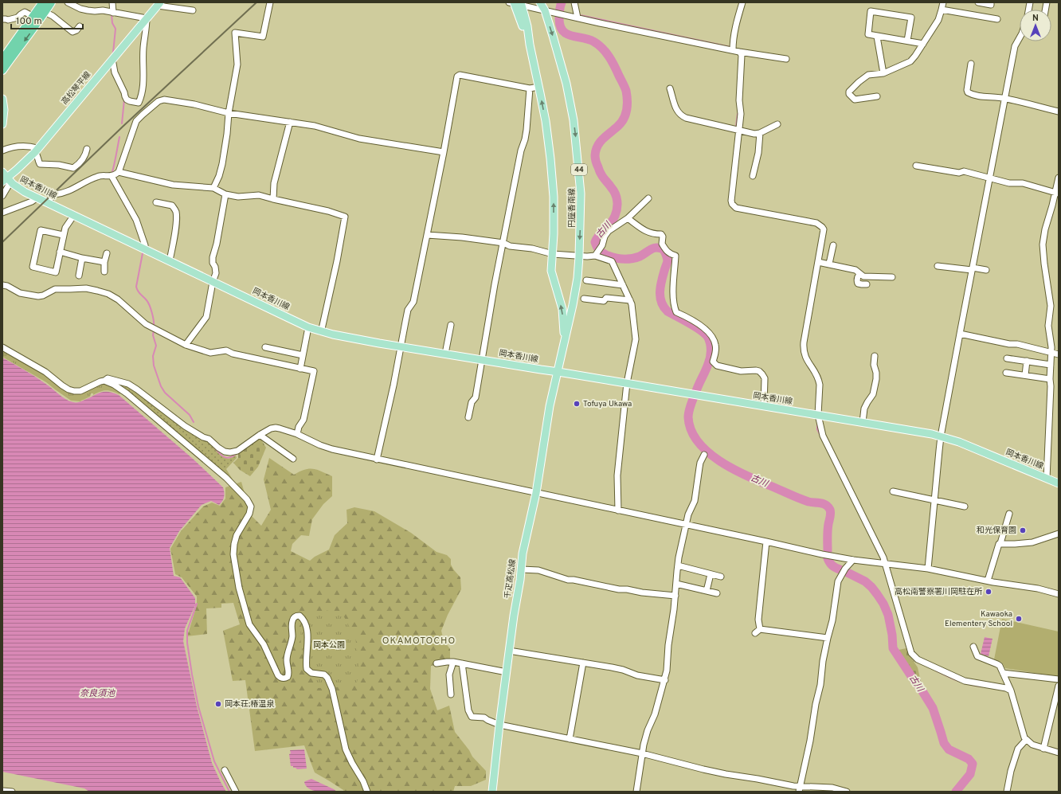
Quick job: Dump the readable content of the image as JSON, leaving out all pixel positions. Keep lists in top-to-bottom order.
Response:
{
  "streets": {
    "main road": [
      "高松琴平線",
      "44",
      "岡本香川線",
      "円座香南線",
      "千疋高松線"
    ]
  },
  "crossings": [
    ["高松琴平線", "岡本香川線"],
    ["岡本香川線", "円座香南線"],
    ["岡本香川線", "千疋高松線"],
    ["円座香南線", "千疋高松線"]
  ],
  "districts": ["OKAMOTOCHO"],
  "water": ["古川", "奈良須池"],
  "parks": ["岡本公園"],
  "places": [
    "Tofuya Ukawa",
    "和光保育園",
    "高松南警察署川岡駐在所",
    "Kawaoka Elementery School",
    "岡本荘;椿温泉"
  ],
  "scale_bar": "100 m",
  "north": "top"
}
